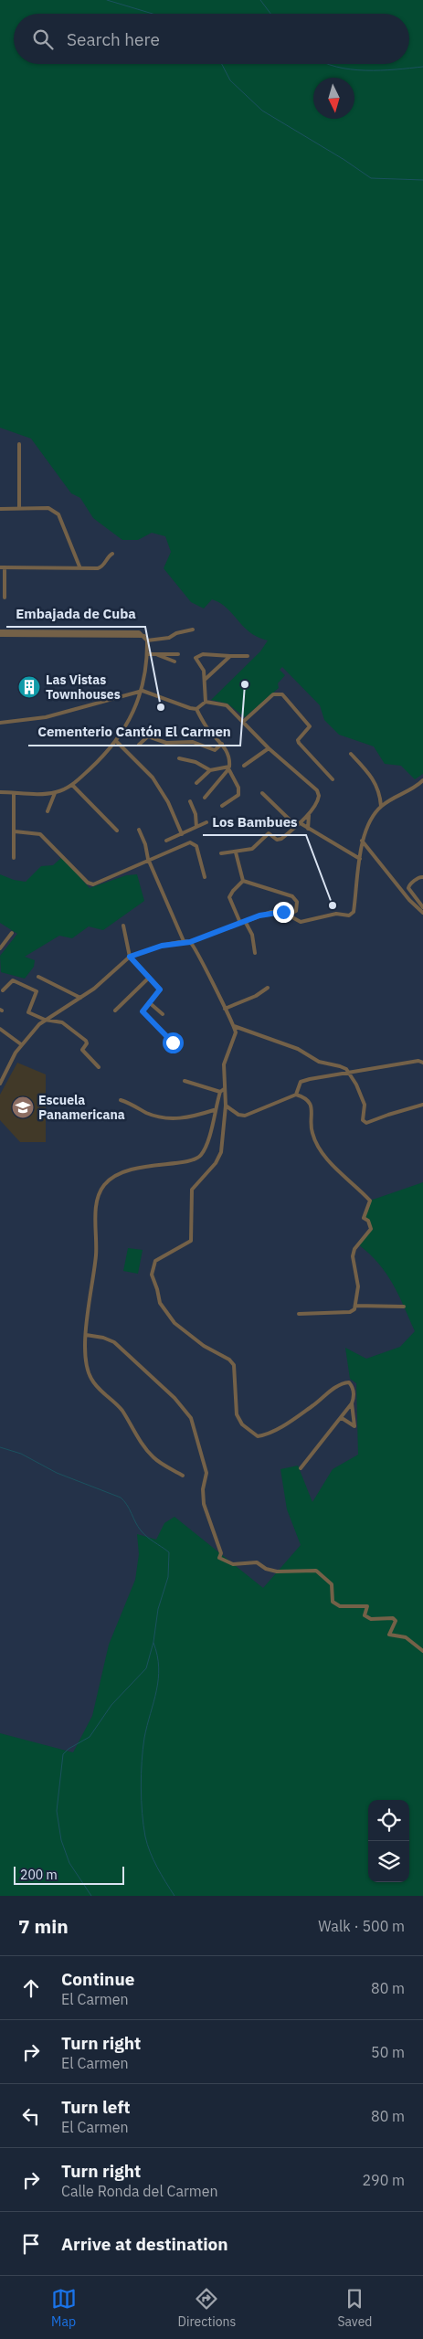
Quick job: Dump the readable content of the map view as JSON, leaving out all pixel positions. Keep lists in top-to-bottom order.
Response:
{
  "places": {
    "other": ["Cementerio Cantón El Carmen", "Embajada de Cuba", "Los Bambues"],
    "building": ["Las Vistas Townhouses"],
    "school or university": ["Escuela Panamericana"]
  },
  "scale_bar": "200 m",
  "north": "bottom",
  "page": {
    "search": "Search here",
    "scale": "200 m",
    "heading": ["7 min", "Walk · 500 m"],
    "list": [
      ["Continue", "El Carmen", "80 m"],
      ["Turn right", "El Carmen", "50 m"],
      ["Turn left", "El Carmen", "80 m"],
      ["Turn right", "Calle Ronda del Carmen", "290 m"],
      "Arrive at destination"
    ],
    "nav": ["Map", "Directions", "Saved"]
  }
}
